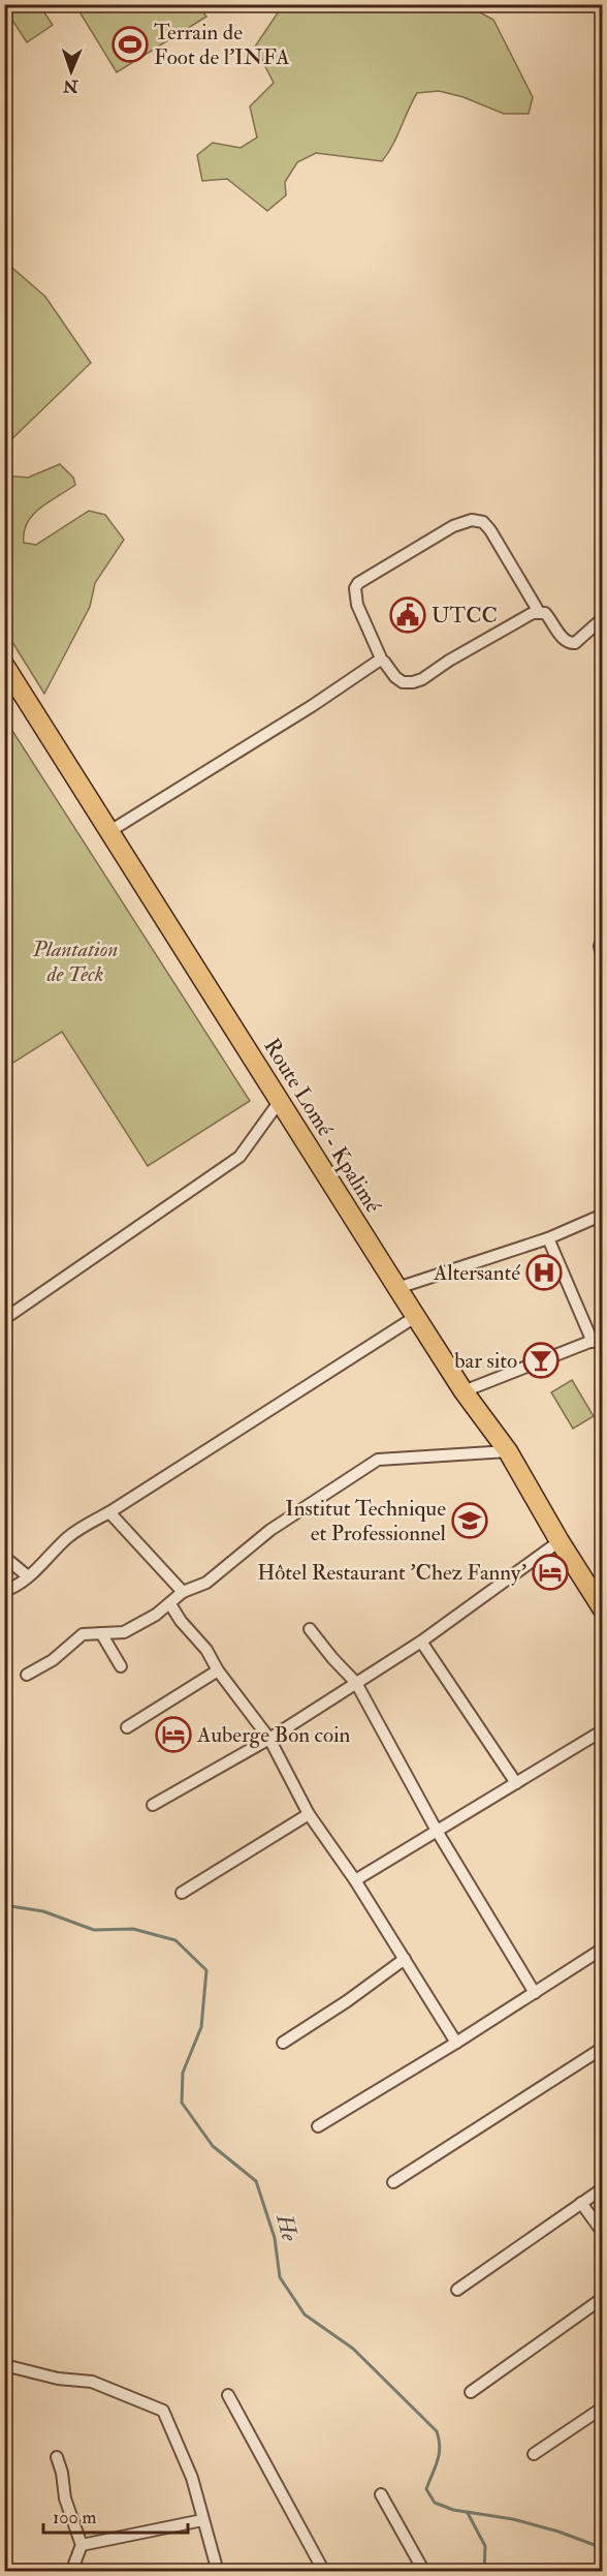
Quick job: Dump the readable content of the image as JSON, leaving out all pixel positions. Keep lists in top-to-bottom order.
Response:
{
  "streets": {
    "main road": ["Route Lomé - Kpalimé"]
  },
  "water": ["He"],
  "parks": ["Plantation de Teck"],
  "places": {
    "sports": ["Terrain de Foot de l'INFA"],
    "public building": ["UTCC"],
    "hospital": ["Altersanté"],
    "bar": ["bar sito"],
    "school or university": ["Institut Technique et Professionnel"],
    "hotel": ["Hôtel Restaurant 'Chez Fanny'", "Auberge Bon coin"]
  },
  "scale_bar": "100 m",
  "north": "bottom"
}
